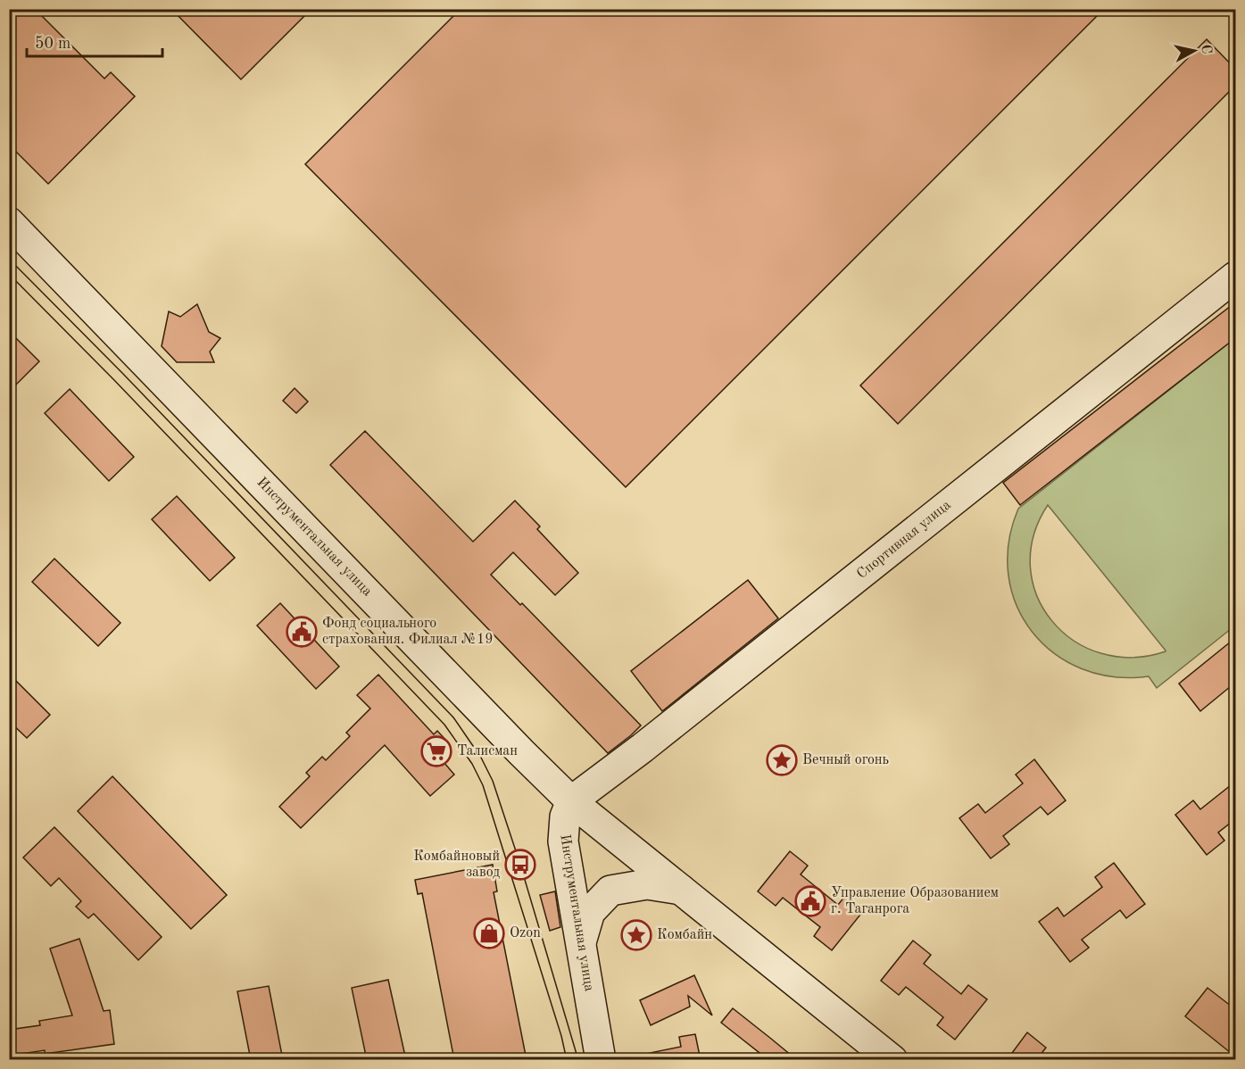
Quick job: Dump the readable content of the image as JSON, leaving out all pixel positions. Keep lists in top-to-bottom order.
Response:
{
  "streets": {
    "street": ["Инструментальная улица", "Спортивная улица"]
  },
  "crossings": [
    ["Инструментальная улица", "Спортивная улица"]
  ],
  "places": {
    "public building": ["Фонд социального страхования. Филиал №19", "Управление Образованием г. Таганрога"],
    "supermarket": ["Талисман"],
    "place": ["Вечный огонь", "Комбайн"],
    "bus stop": ["Комбайновый завод"],
    "shop": ["Ozon"]
  },
  "scale_bar": "50 m",
  "north": "right"
}
